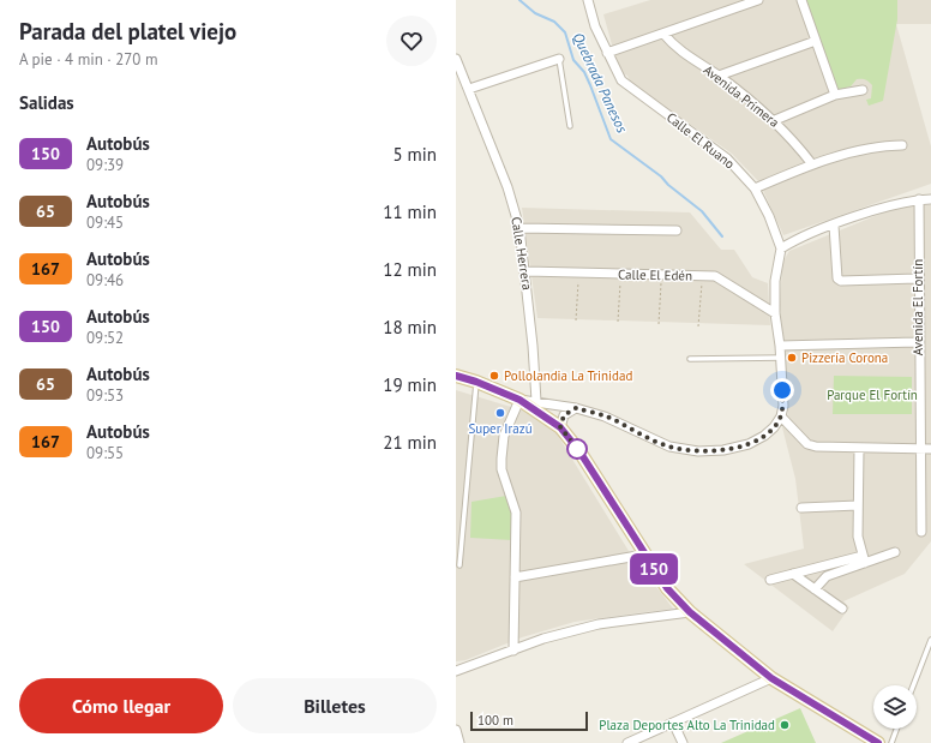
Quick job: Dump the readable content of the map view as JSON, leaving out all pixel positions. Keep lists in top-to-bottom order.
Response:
{
  "streets": {
    "street": [
      "Avenida Primera",
      "Calle El Ruano",
      "Calle Herrera",
      "Calle El Edén",
      "Avenida El Fortín"
    ]
  },
  "crossings": [
    ["Calle Herrera", "Calle El Edén"]
  ],
  "water": ["Quebrada Panesos"],
  "parks": ["Parque El Fortín"],
  "places": [
    "Pizzería Corona",
    "Pollolandia La Trinidad",
    "Super Irazú",
    "Plaza Deportes Alto La Trinidad"
  ],
  "lines": ["bus line 150"],
  "scale_bar": "100 m",
  "page": {
    "heading": [
      ["Parada del platel viejo", "A pie · 4 min · 270 m"],
      "Salidas"
    ],
    "on_map": "150",
    "list": [
      {
        "mark": "150",
        "name": "Autobús",
        "note": "09:39",
        "value": "5 min"
      },
      {
        "mark": "65",
        "name": "Autobús",
        "note": "09:45",
        "value": "11 min"
      },
      {
        "mark": "167",
        "name": "Autobús",
        "note": "09:46",
        "value": "12 min"
      },
      {
        "mark": "150",
        "name": "Autobús",
        "note": "09:52",
        "value": "18 min"
      },
      {
        "mark": "65",
        "name": "Autobús",
        "note": "09:53",
        "value": "19 min"
      },
      {
        "mark": "167",
        "name": "Autobús",
        "note": "09:55",
        "value": "21 min"
      }
    ],
    "buttons": ["Cómo llegar", "Billetes"],
    "scale": "100 m"
  }
}
